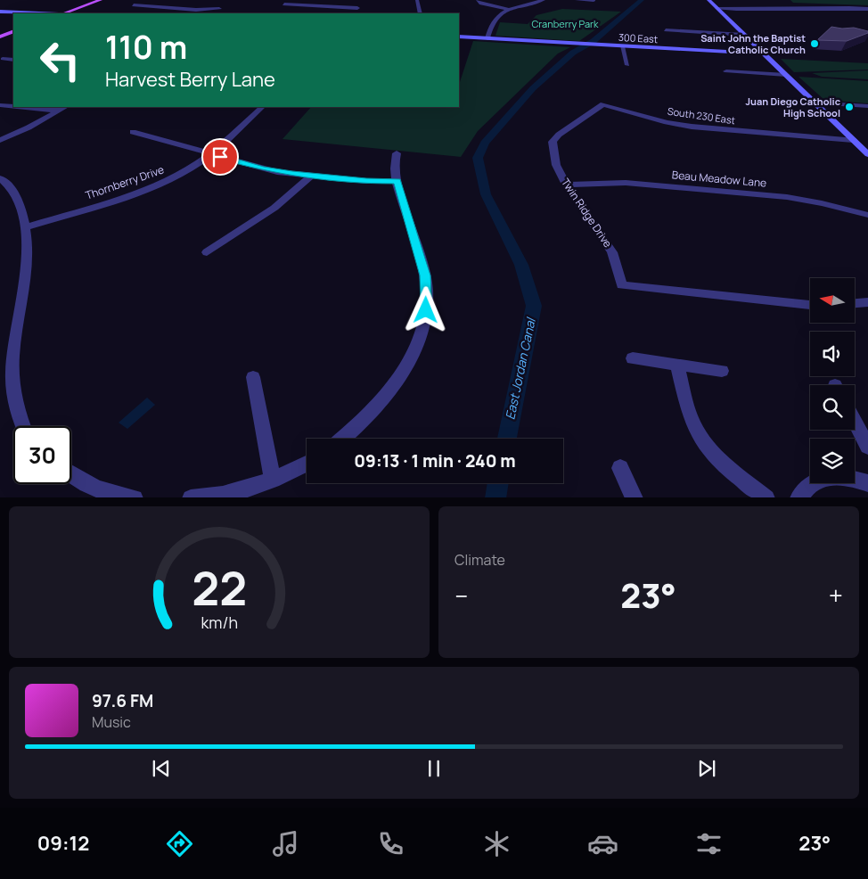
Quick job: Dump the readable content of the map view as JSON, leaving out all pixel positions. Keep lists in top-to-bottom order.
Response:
{
  "streets": {
    "street": [
      "300 East",
      "South 230 East",
      "Beau Meadow Lane",
      "Thornberry Drive",
      "Twin Ridge Drive"
    ]
  },
  "crossings": [
    ["South 230 East", "Twin Ridge Drive"],
    ["Beau Meadow Lane", "Twin Ridge Drive"]
  ],
  "water": ["East Jordan Canal"],
  "parks": ["Cranberry Park"],
  "places": ["Saint John the Baptist Catholic Church", "Juan Diego Catholic High School"],
  "north": "left",
  "page": {
    "turn": ["110 m", "Harvest Berry Lane"],
    "limit": "30",
    "trip": "09:13 · 1 min · 240 m",
    "tile": "Climate",
    "heat": ["−", "23°", "+"],
    "song": ["97.6 FM", "Music"],
    "tabs": ["09:12", "23°"],
    "gauge": ["22", "km/h"]
  }
}
